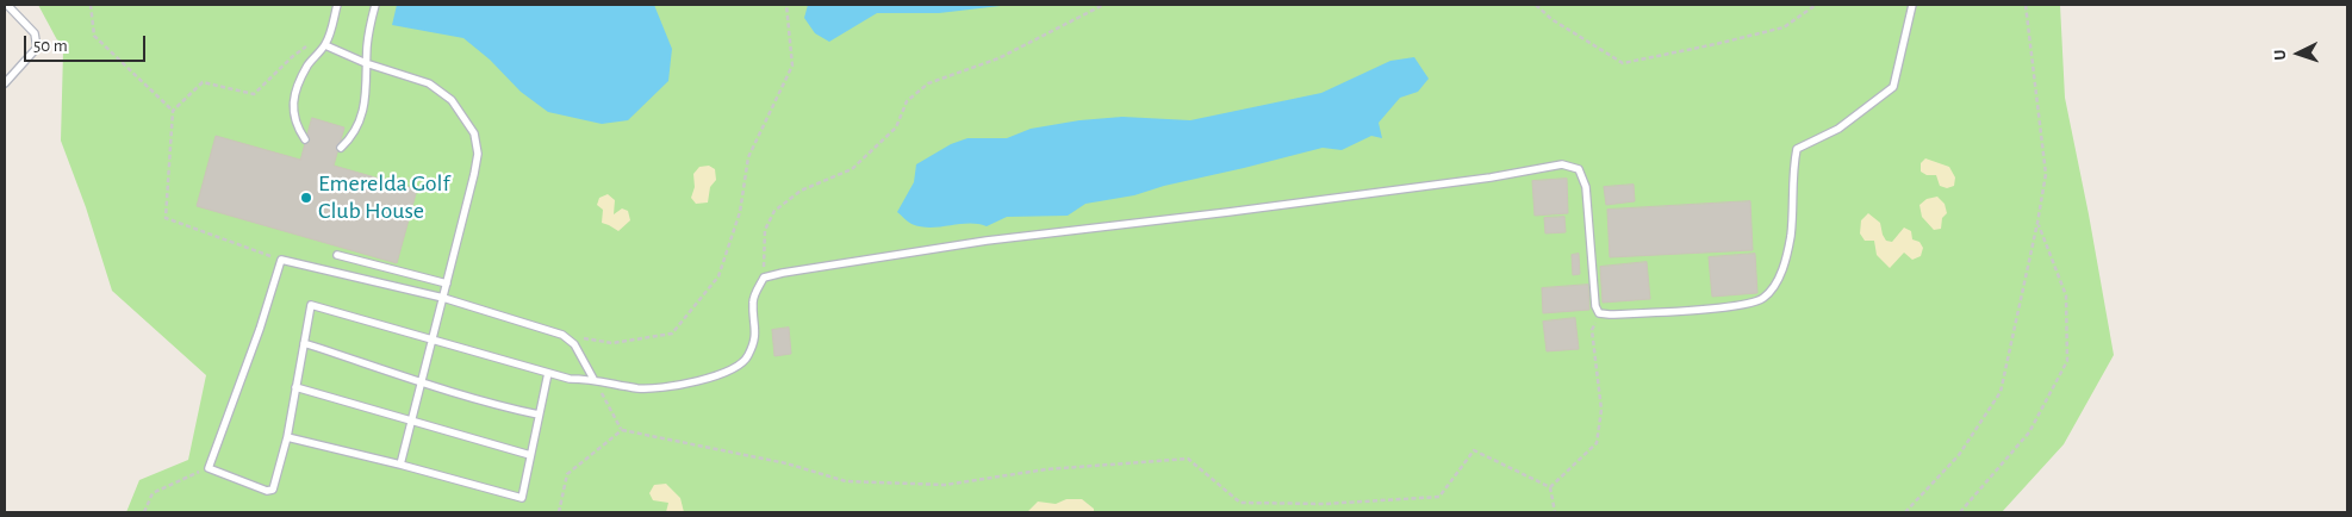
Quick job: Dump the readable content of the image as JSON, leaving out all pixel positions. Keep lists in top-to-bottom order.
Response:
{
  "places": ["Emerelda Golf Club House"],
  "scale_bar": "50 m",
  "north": "left"
}
